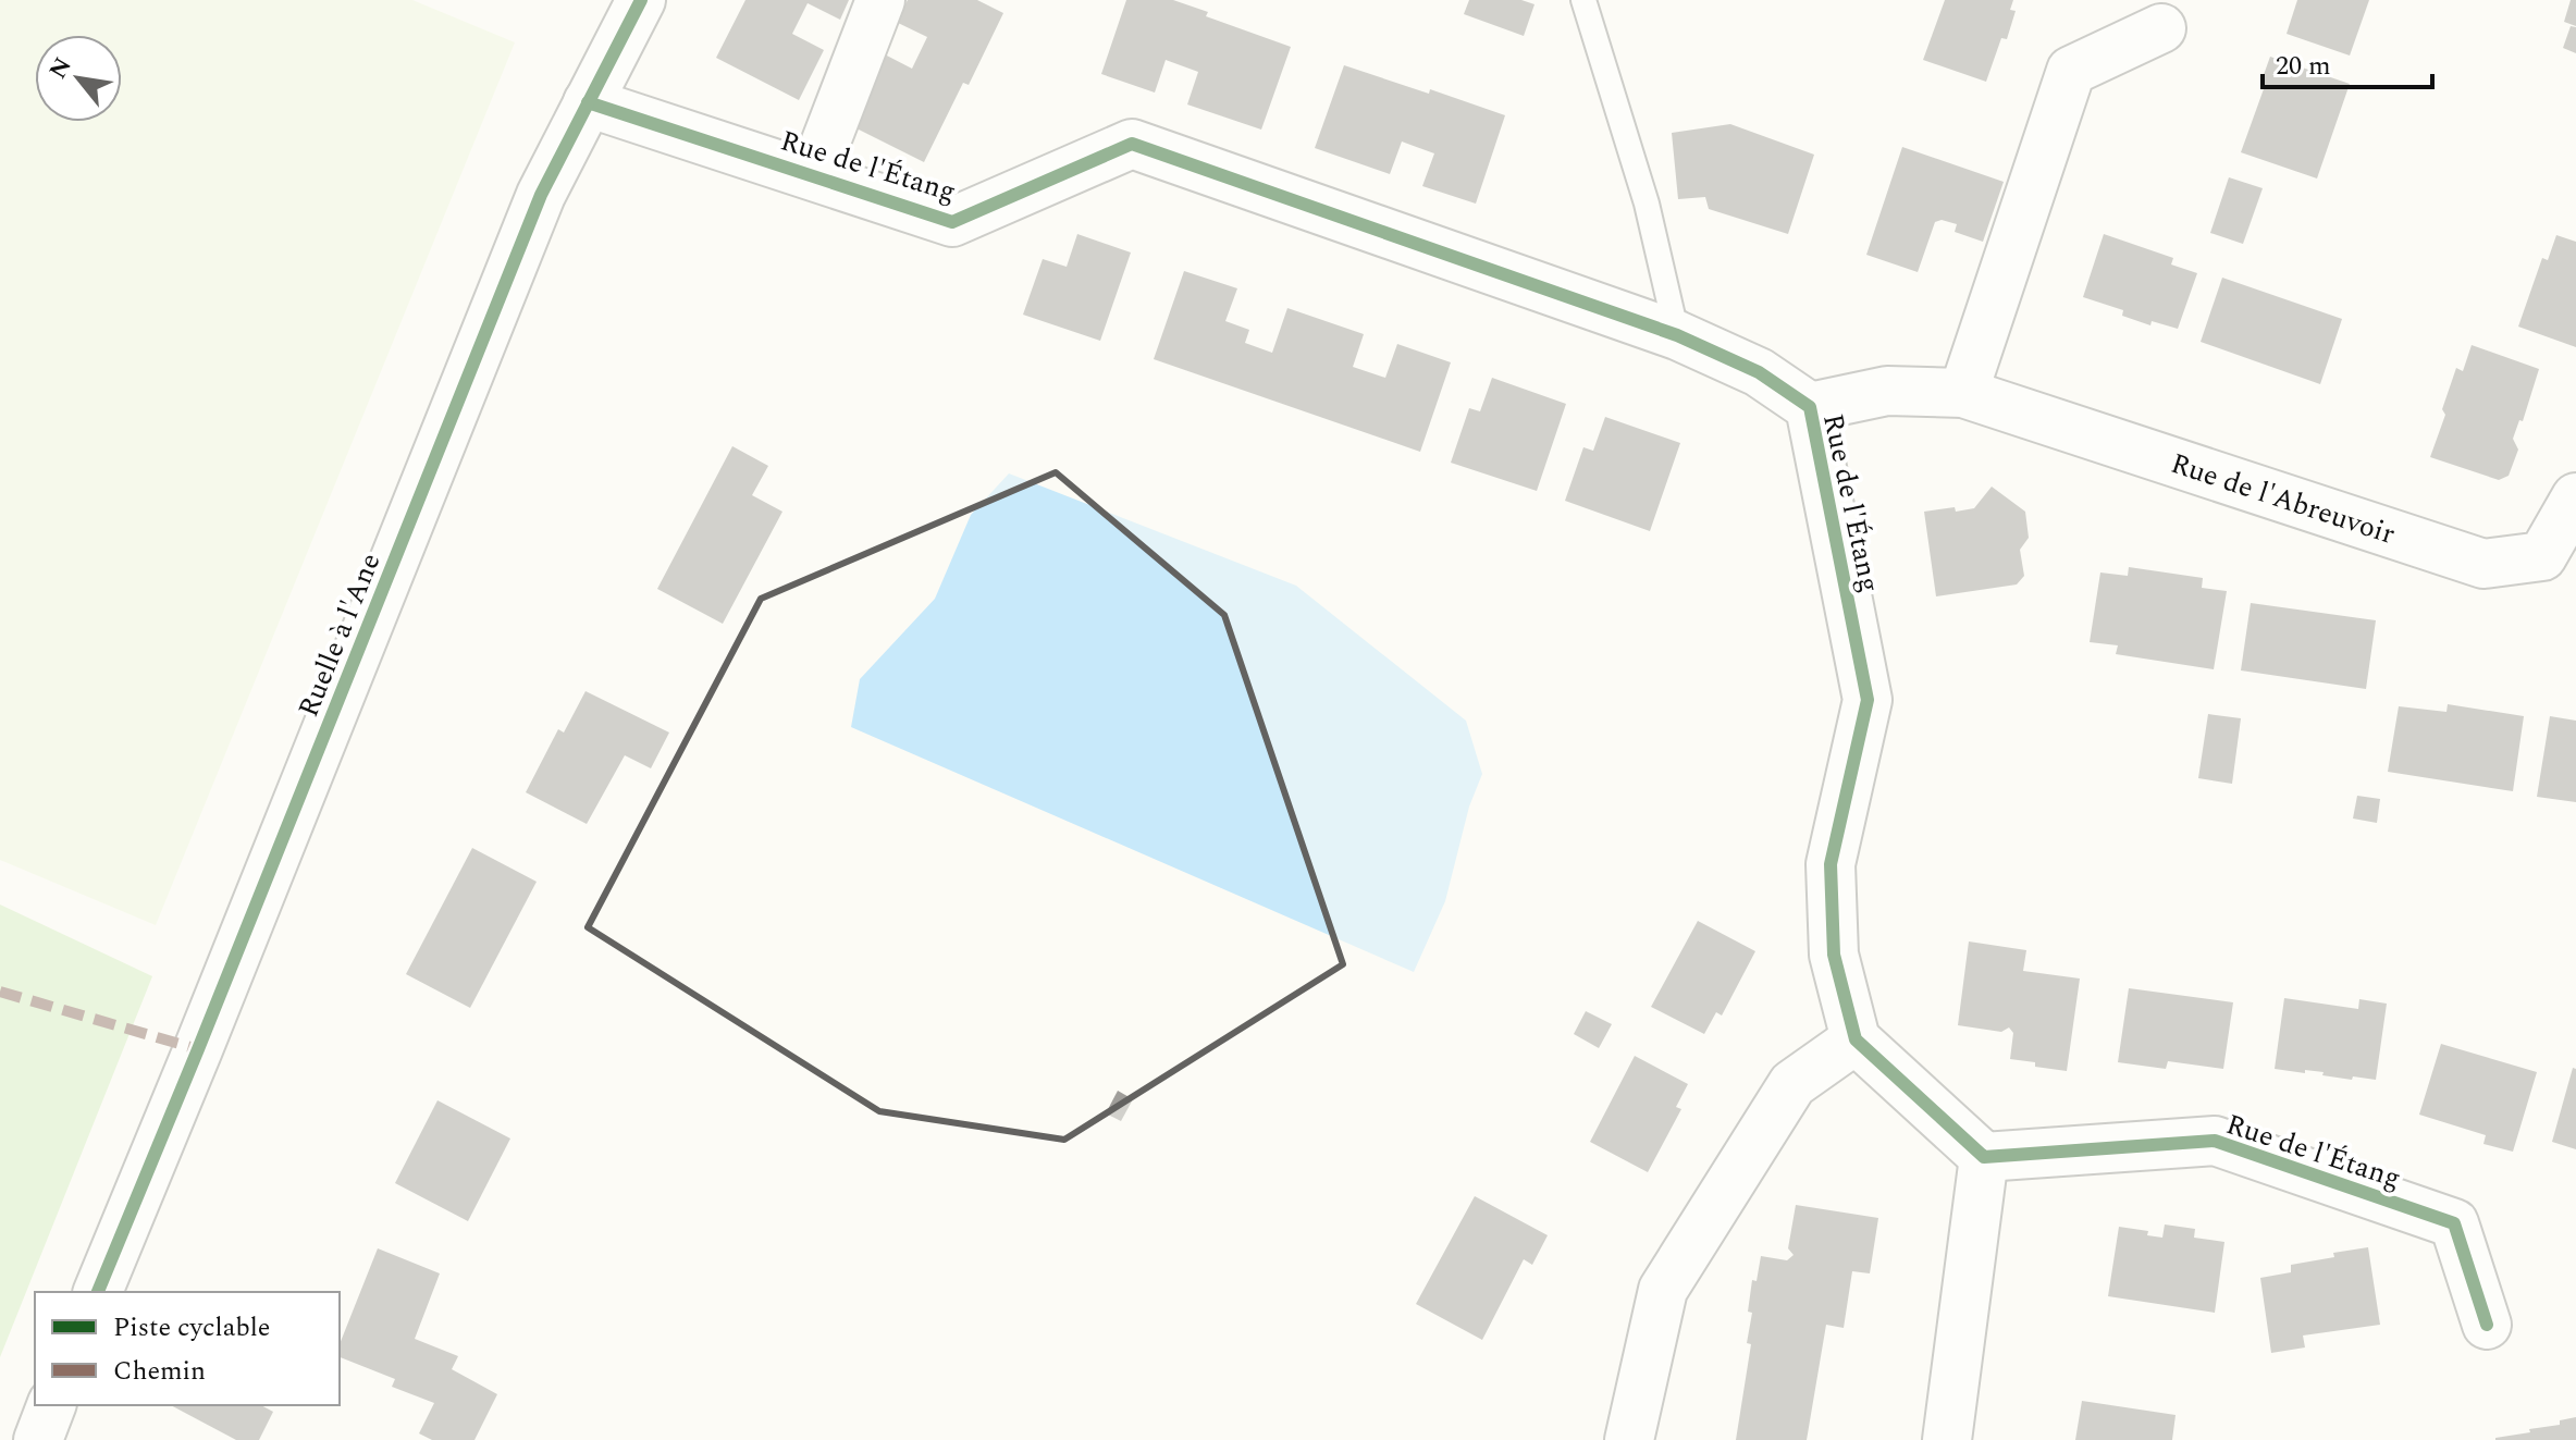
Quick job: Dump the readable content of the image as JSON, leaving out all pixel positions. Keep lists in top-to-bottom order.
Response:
{
  "streets": {
    "street": ["Rue de l'Étang", "Rue de l'Abreuvoir", "Ruelle à l'Ane"]
  },
  "crossings": [
    ["Rue de l'Étang", "Rue de l'Abreuvoir"],
    ["Rue de l'Étang", "Ruelle à l'Ane"]
  ],
  "legend": ["Piste cyclable", "Chemin"],
  "scale_bar": "20 m",
  "north": "top left"
}
